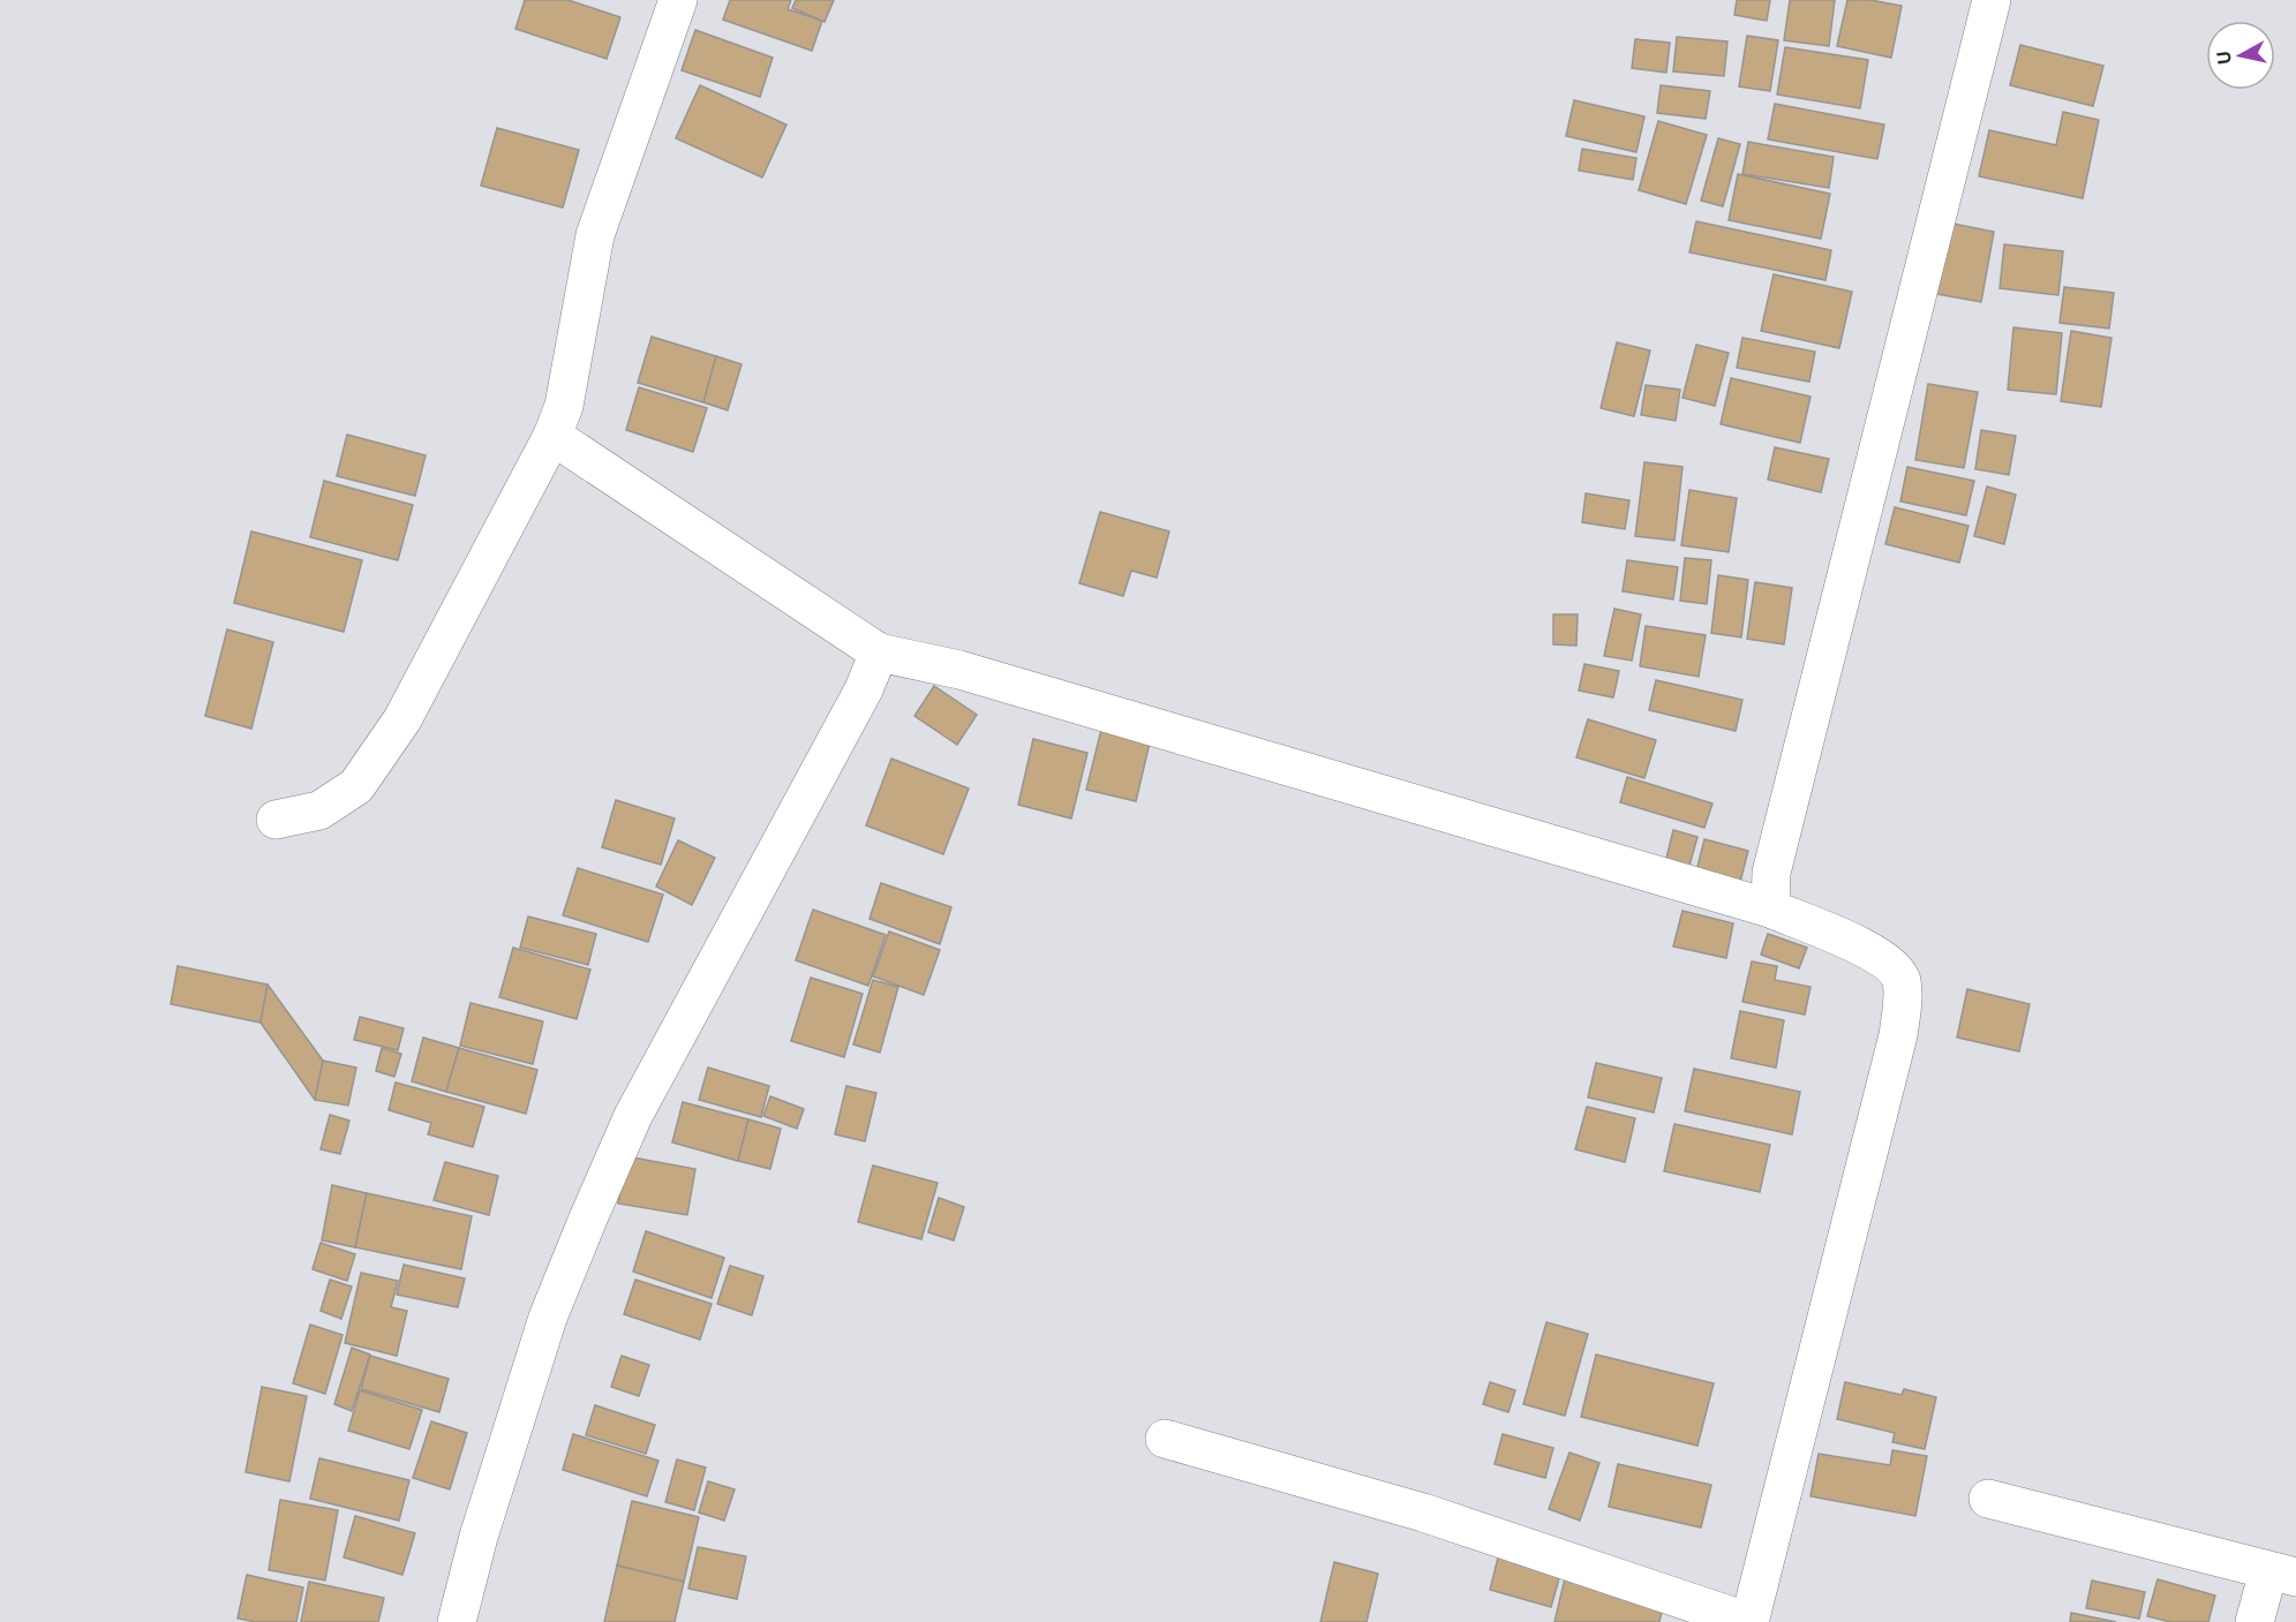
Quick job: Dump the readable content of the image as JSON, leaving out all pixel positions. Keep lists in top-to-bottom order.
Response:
{
  "north": "left"
}
